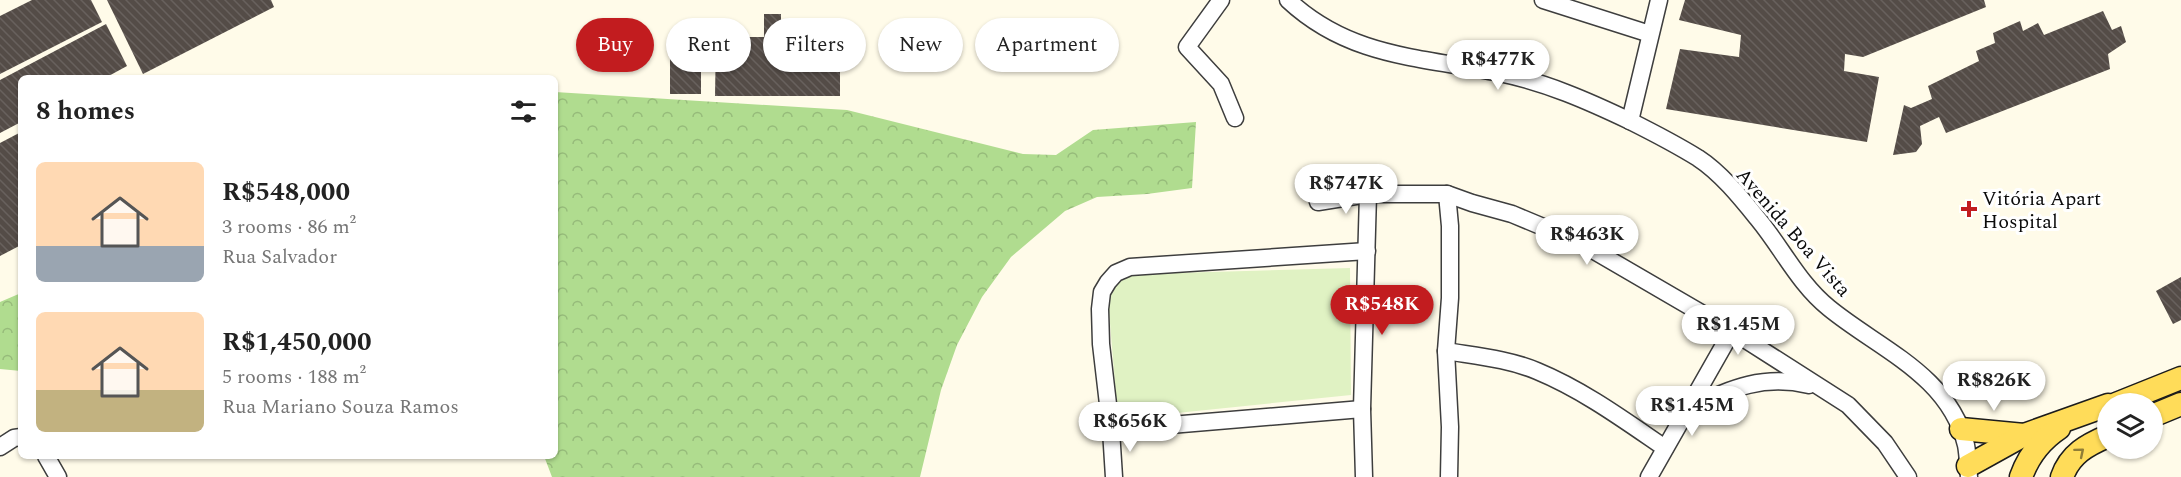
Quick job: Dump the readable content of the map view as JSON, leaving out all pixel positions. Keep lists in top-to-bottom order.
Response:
{
  "streets": {
    "street": ["Avenida Boa Vista"]
  },
  "places": {
    "health": ["Vitória Apart Hospital"]
  },
  "page": {
    "chip": [
      "Buy",
      "Rent",
      "Filters",
      "New",
      "Apartment"
    ],
    "price": [
      "R$477K",
      "R$747K",
      "R$463K",
      "R$548K",
      "R$1.45M",
      "R$826K",
      "R$1.45M",
      "R$656K"
    ],
    "heading": "8 homes",
    "list": [
      {
        "name": "R$548,000",
        "note": "3 rooms · 86 m² · Rua Salvador"
      },
      {
        "name": "R$1,450,000",
        "note": "5 rooms · 188 m² · Rua Mariano Souza Ramos"
      }
    ]
  }
}
